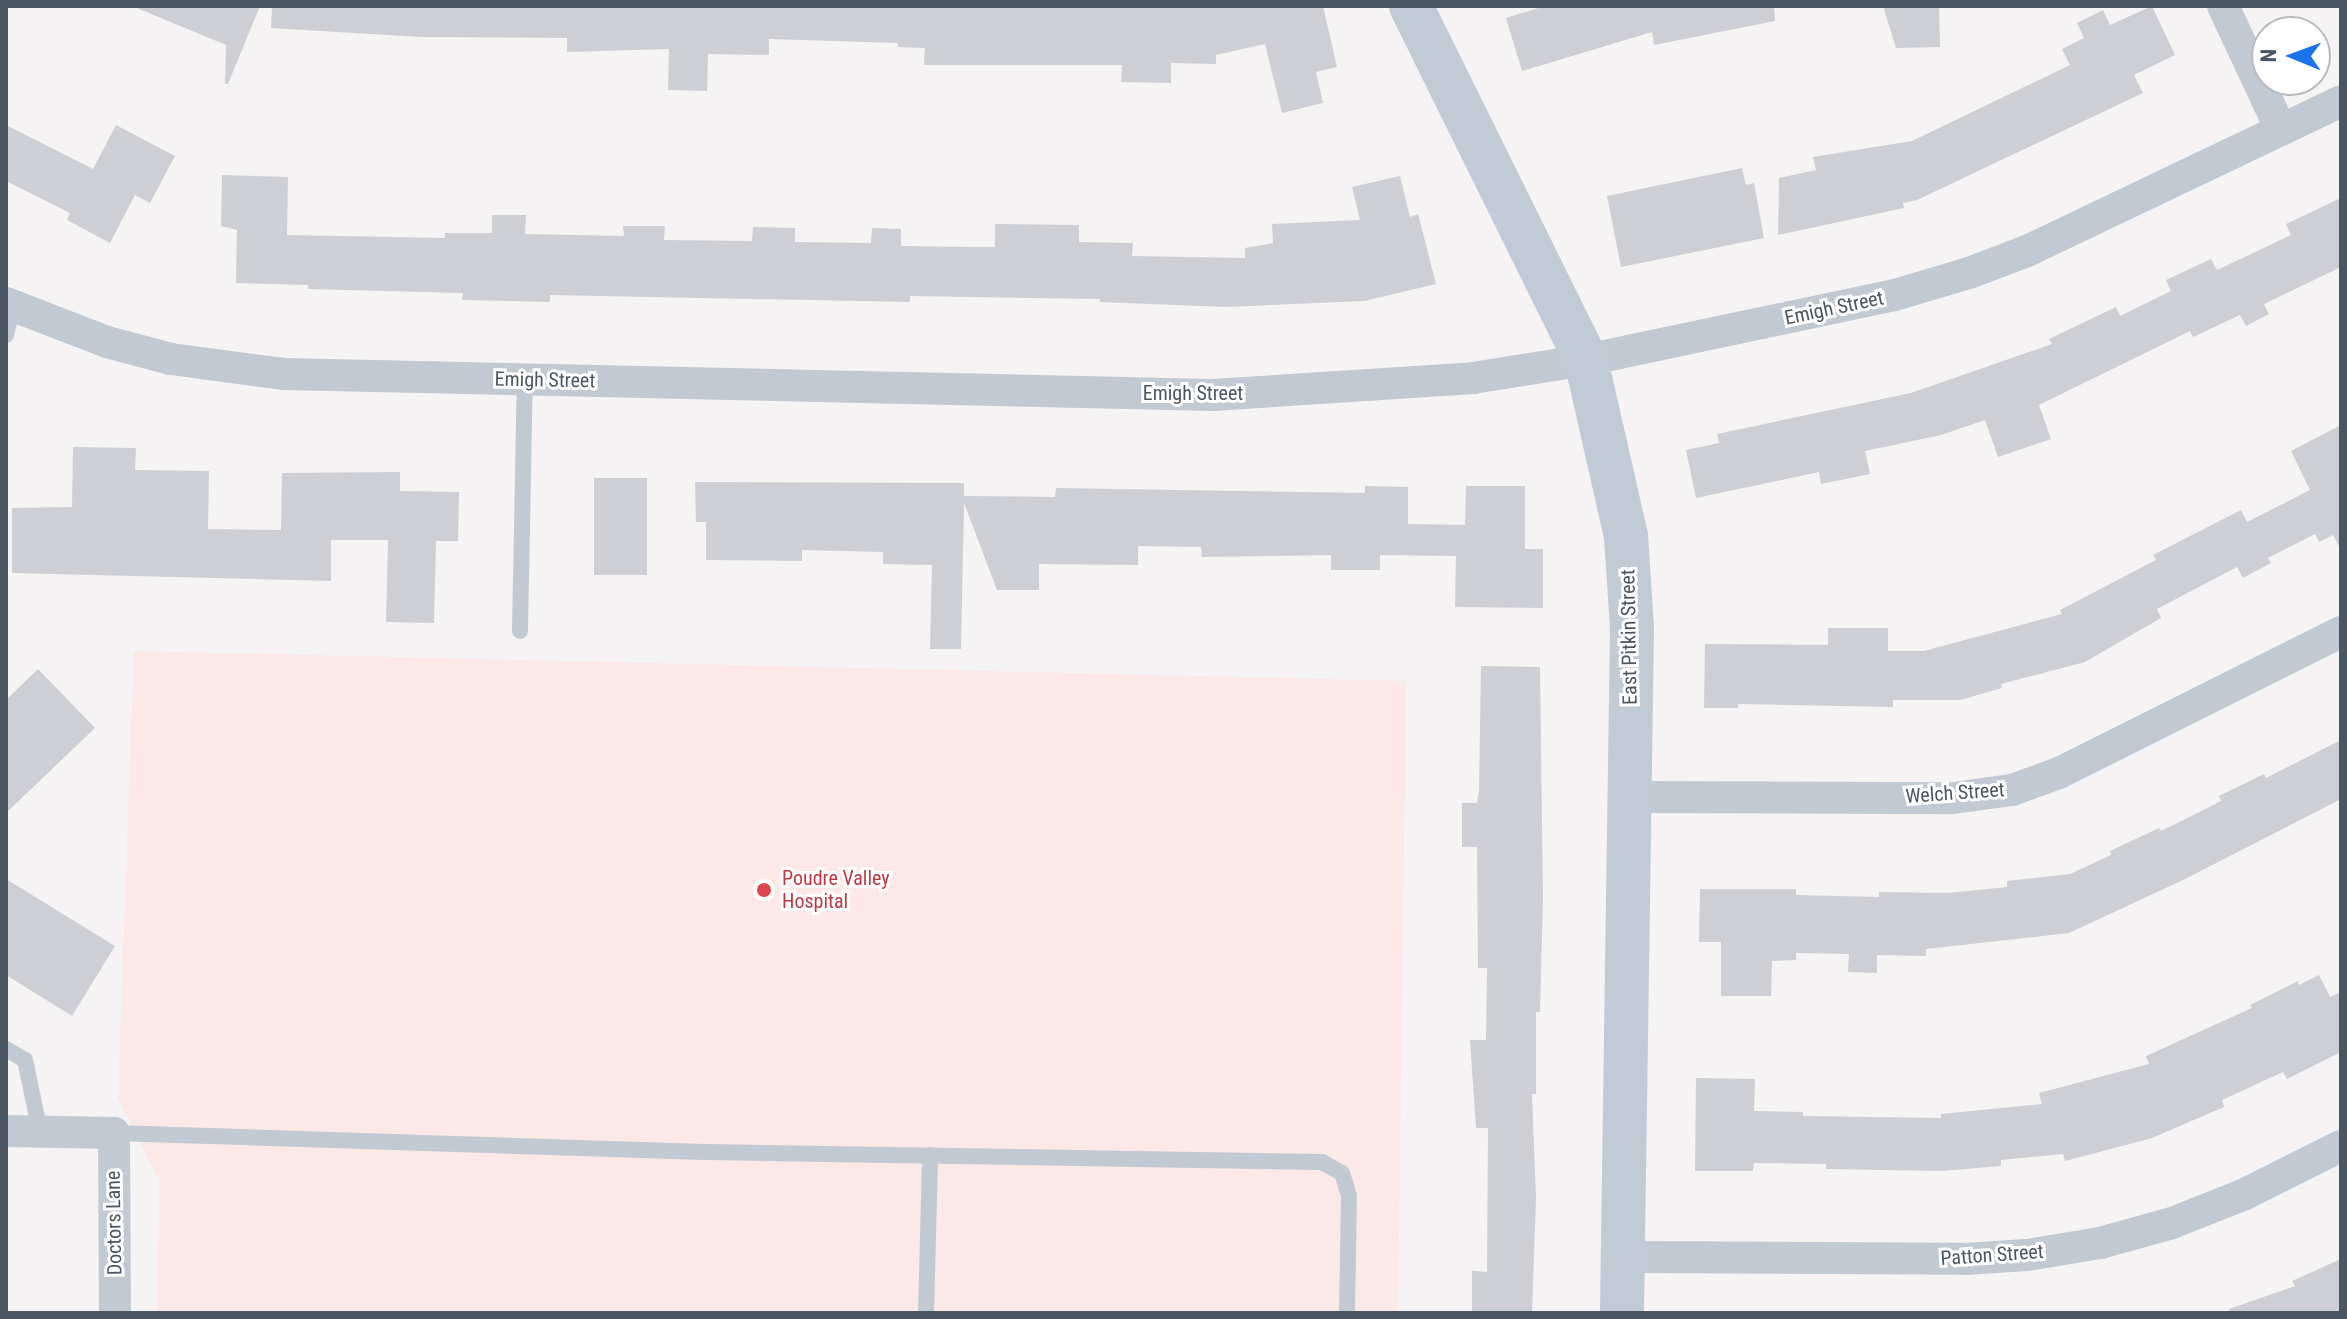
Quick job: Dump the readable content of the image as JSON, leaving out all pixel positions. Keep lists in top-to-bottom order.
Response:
{
  "streets": {
    "street": [
      "Emigh Street",
      "East Pitkin Street",
      "Welch Street",
      "Doctors Lane",
      "Patton Street"
    ]
  },
  "crossings": [
    ["Emigh Street", "East Pitkin Street"],
    ["East Pitkin Street", "Welch Street"],
    ["East Pitkin Street", "Patton Street"]
  ],
  "places": ["Poudre Valley Hospital"],
  "north": "left"
}
